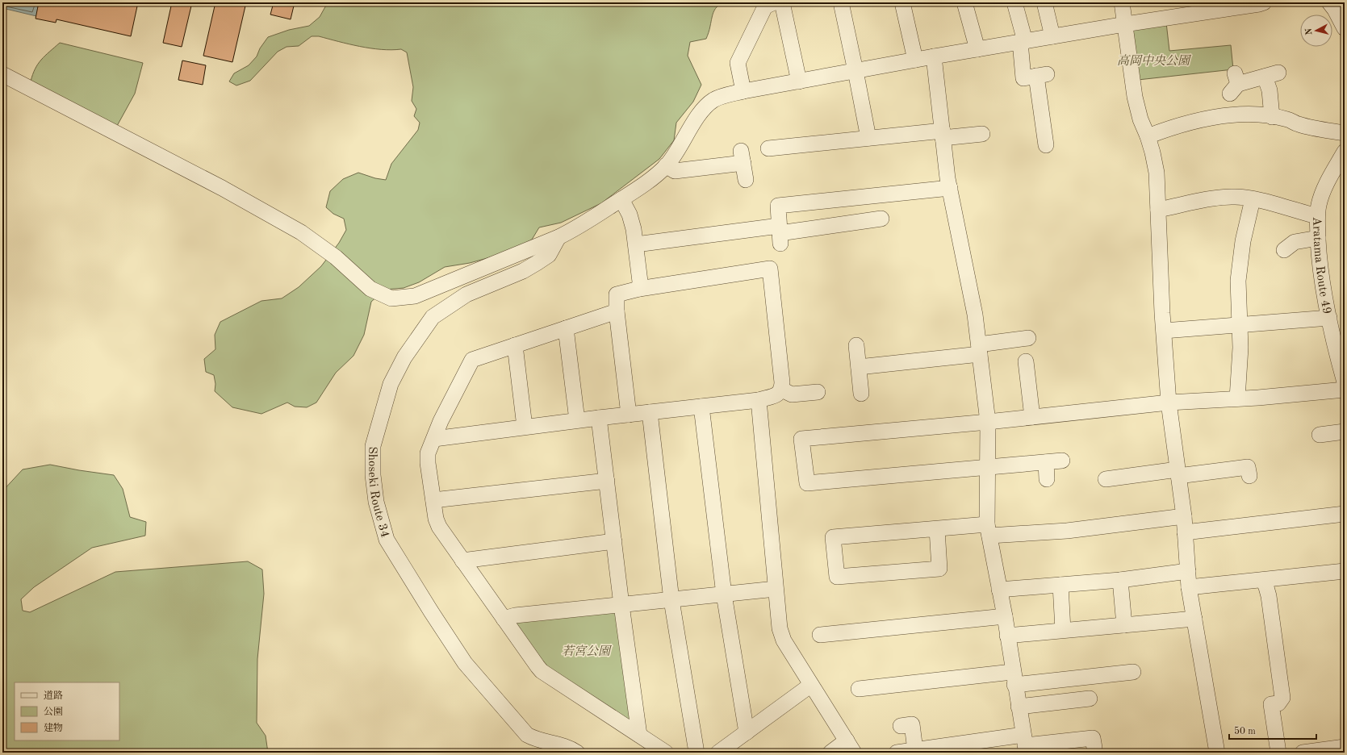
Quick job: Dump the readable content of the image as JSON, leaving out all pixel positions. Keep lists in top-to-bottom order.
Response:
{
  "streets": {
    "street": ["Aratama Route 49", "Shoseki Route 34"]
  },
  "parks": ["高岡中央公園", "若宮公園"],
  "legend": ["道路", "公園", "建物"],
  "scale_bar": "50 m",
  "north": "left"
}
